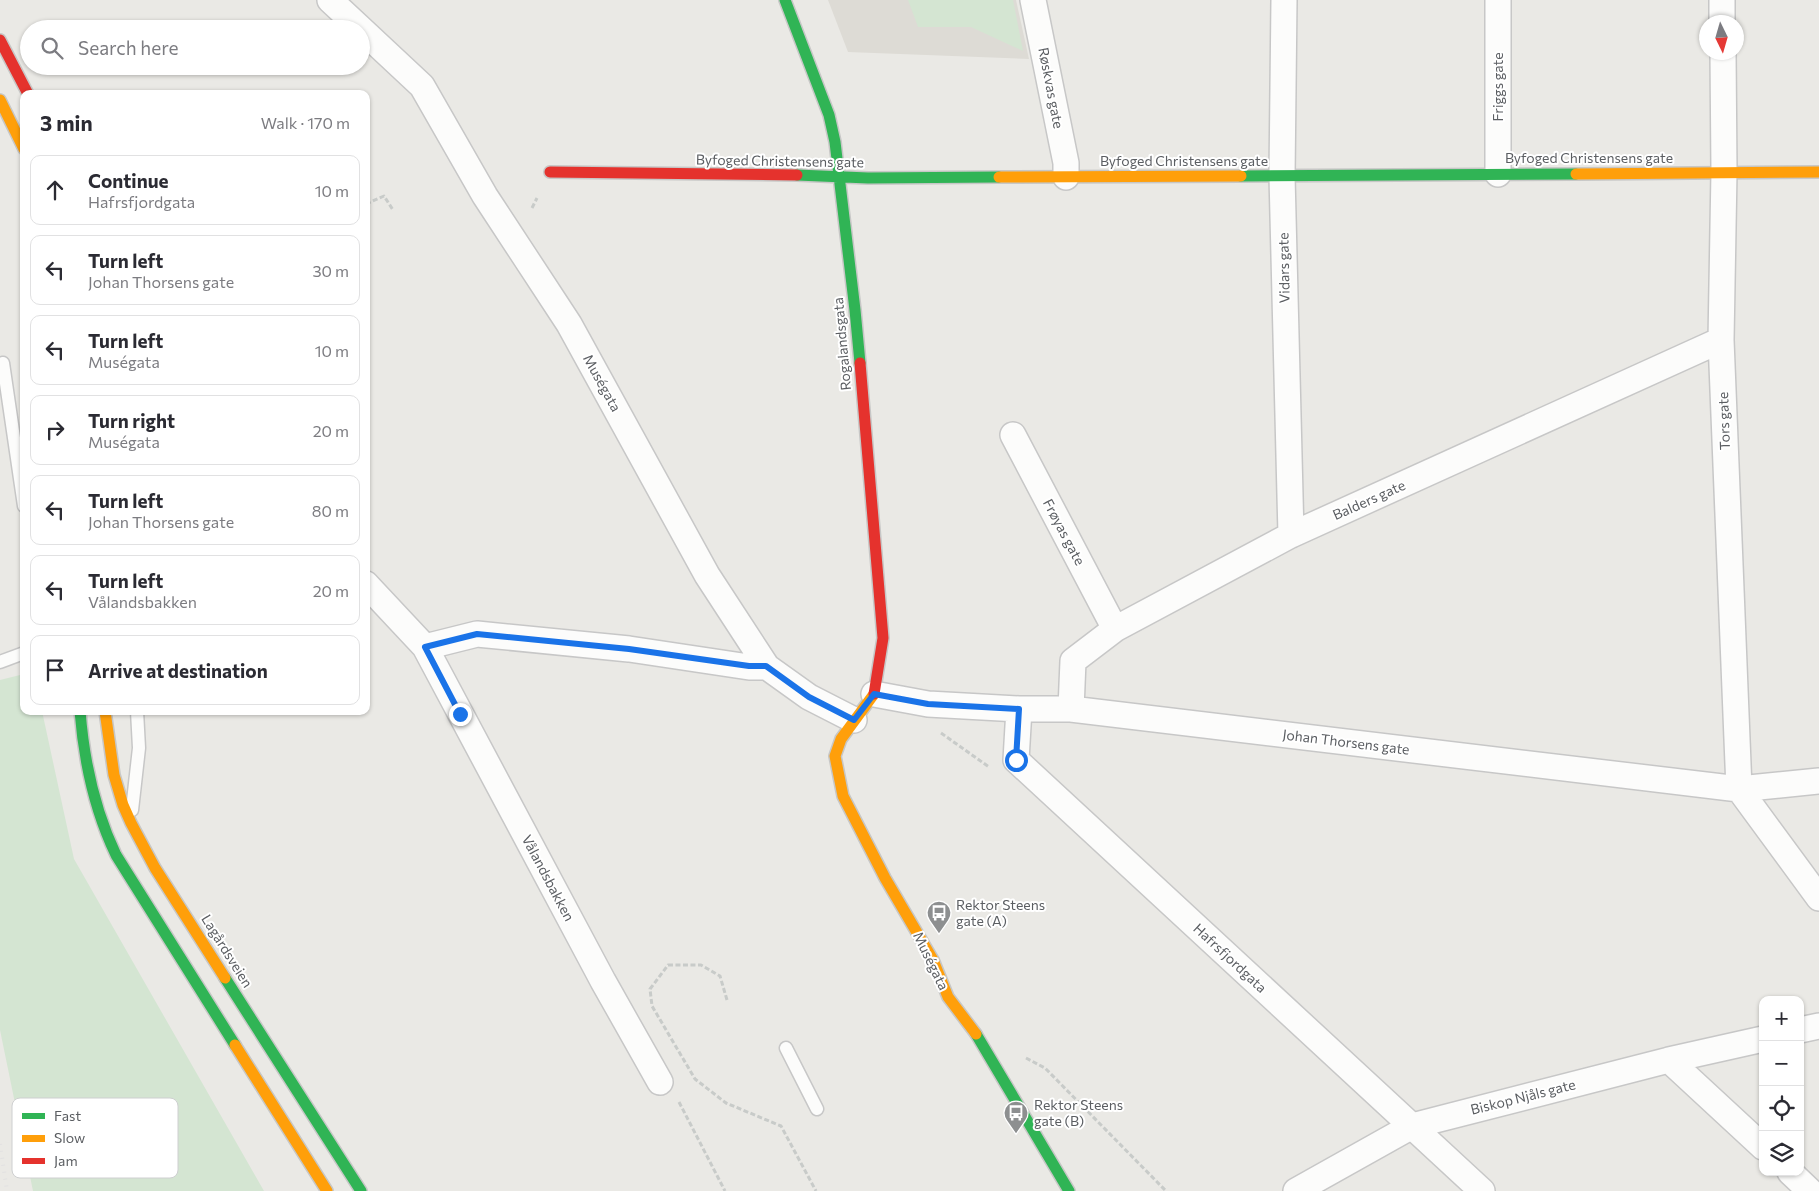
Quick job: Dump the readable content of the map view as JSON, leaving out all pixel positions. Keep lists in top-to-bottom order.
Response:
{
  "streets": {
    "street": [
      "Friggs gate",
      "Røskvas gate",
      "Byfoged Christensens gate",
      "Vidars gate",
      "Rogalandsgata",
      "Muségata",
      "Tors gate",
      "Balders gate",
      "Frøyas gate",
      "Johan Thorsens gate",
      "Vålandsbakken",
      "Lagårdsveien",
      "Hafrsfjordgata",
      "Biskop Njåls gate"
    ]
  },
  "crossings": [
    ["Friggs gate", "Byfoged Christensens gate"],
    ["Røskvas gate", "Byfoged Christensens gate"],
    ["Byfoged Christensens gate", "Vidars gate"],
    ["Byfoged Christensens gate", "Rogalandsgata"],
    ["Byfoged Christensens gate", "Tors gate"],
    ["Vidars gate", "Balders gate"],
    ["Rogalandsgata", "Muségata"],
    ["Rogalandsgata", "Johan Thorsens gate"],
    ["Muségata", "Johan Thorsens gate"],
    ["Tors gate", "Balders gate"],
    ["Tors gate", "Johan Thorsens gate"],
    ["Balders gate", "Frøyas gate"],
    ["Balders gate", "Johan Thorsens gate"],
    ["Hafrsfjordgata", "Biskop Njåls gate"]
  ],
  "places": {
    "bus stop": ["Rektor Steens gate (A)", "Rektor Steens gate (B)"]
  },
  "legend": ["Fast", "Slow", "Jam"],
  "north": "bottom",
  "page": {
    "search": "Search here",
    "heading": ["3 min", "Walk · 170 m"],
    "list": [
      ["Continue", "Hafrsfjordgata", "10 m"],
      ["Turn left", "Johan Thorsens gate", "30 m"],
      ["Turn left", "Muségata", "10 m"],
      ["Turn right", "Muségata", "20 m"],
      ["Turn left", "Johan Thorsens gate", "80 m"],
      ["Turn left", "Vålandsbakken", "20 m"],
      "Arrive at destination"
    ],
    "map_buttons": ["+", "−"]
  }
}
